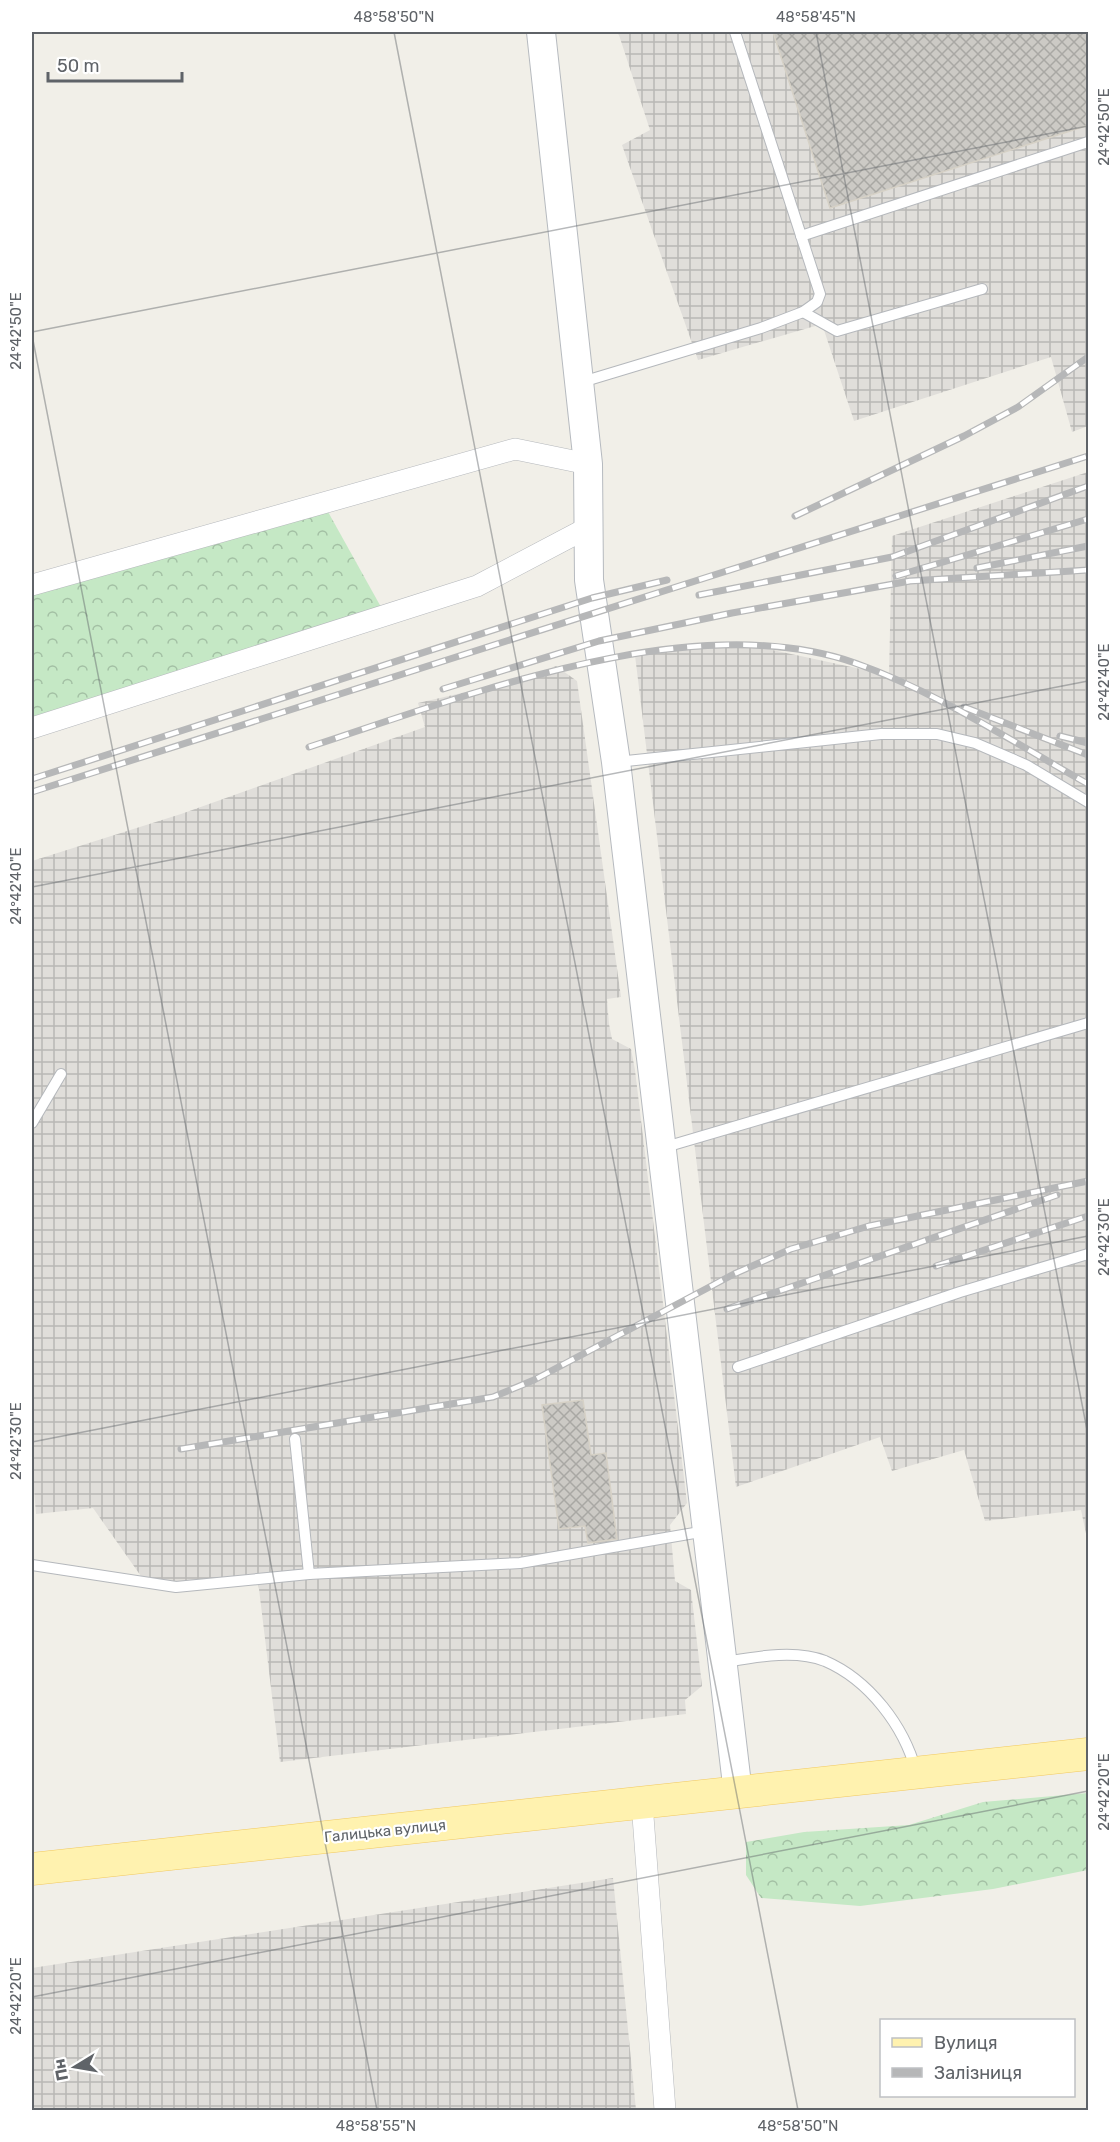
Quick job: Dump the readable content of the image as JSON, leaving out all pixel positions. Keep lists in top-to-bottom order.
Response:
{
  "streets": {
    "main road": ["Галицька вулиця"]
  },
  "legend": ["Вулиця", "Залізниця"],
  "scale_bar": "50 m",
  "north": "left",
  "coordinates": [
    "48°58'50\"N",
    "48°58'45\"N",
    "24°42'50\"E",
    "24°42'40\"E",
    "24°42'30\"E",
    "24°42'20\"E",
    "48°58'55\"N"
  ]
}
